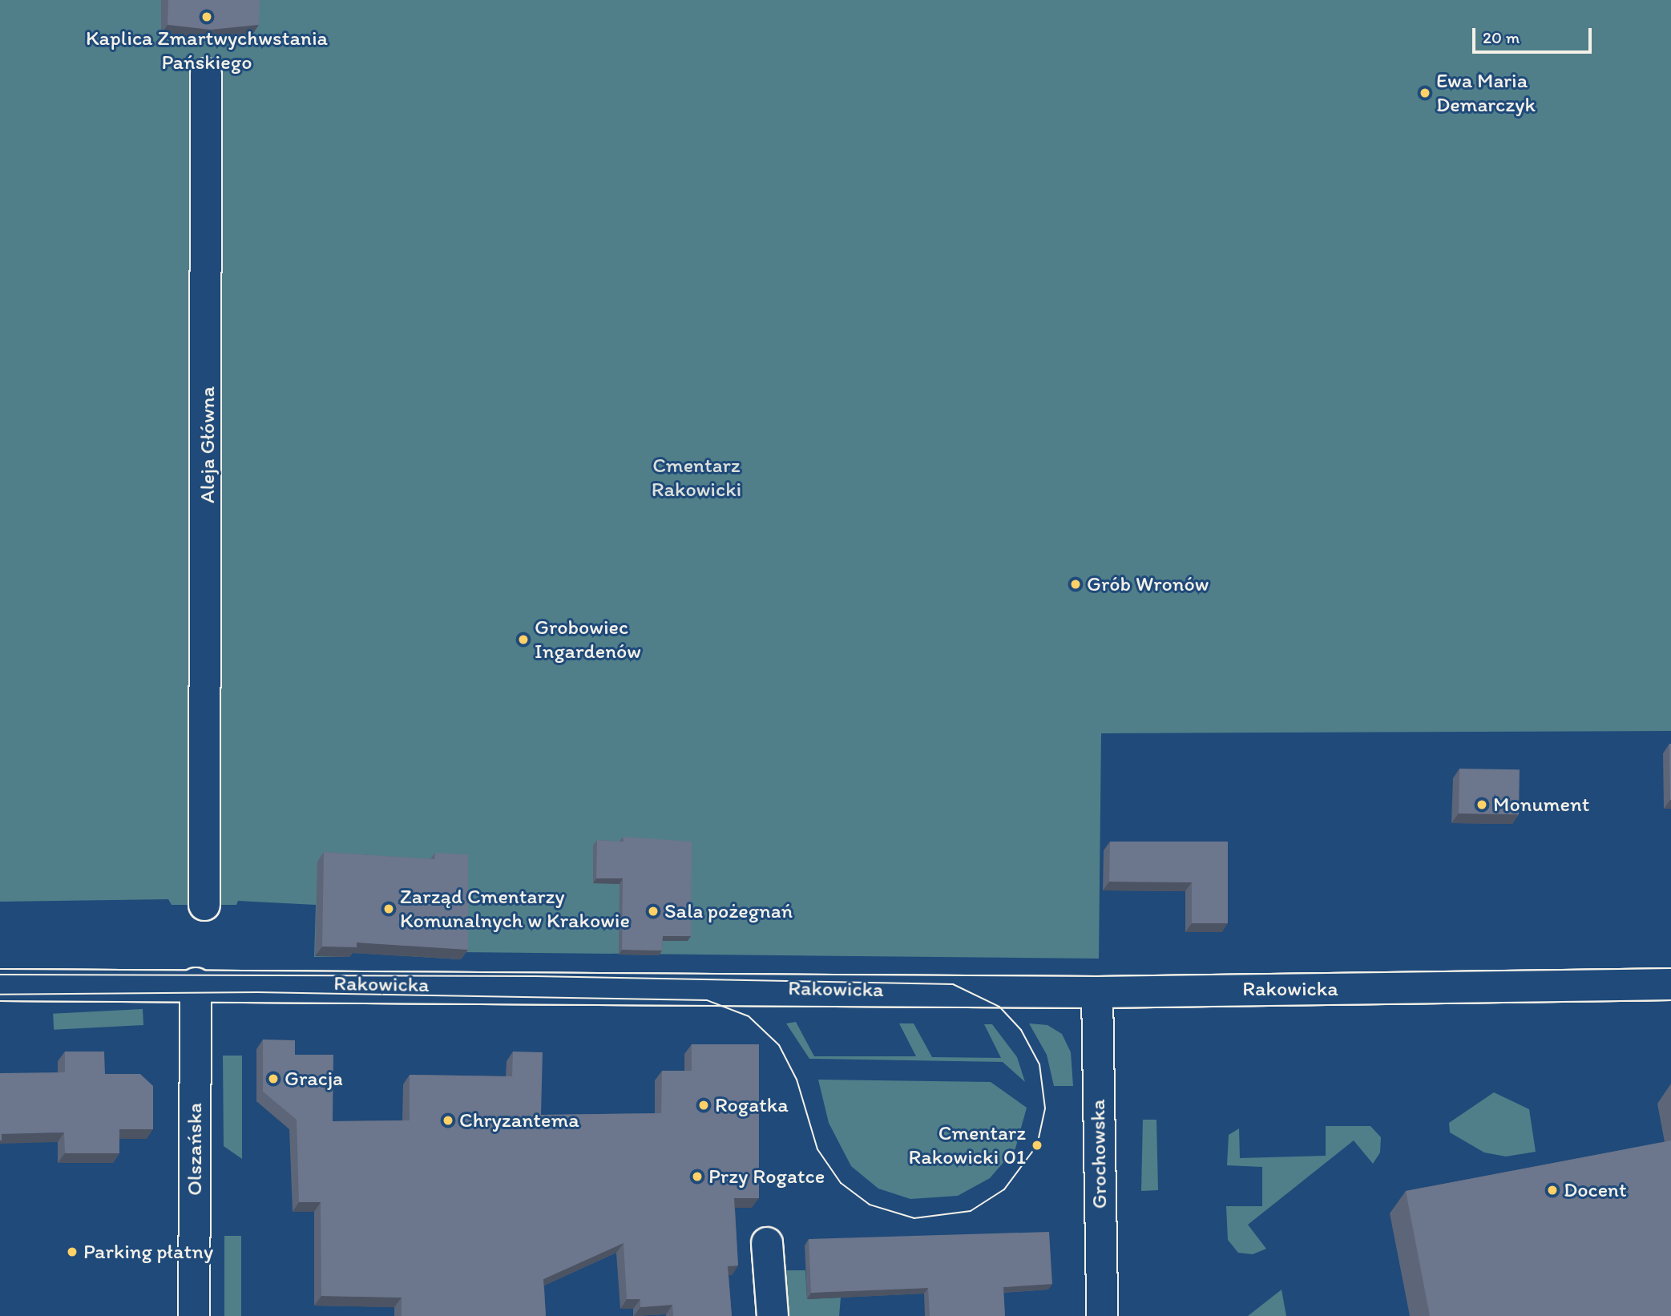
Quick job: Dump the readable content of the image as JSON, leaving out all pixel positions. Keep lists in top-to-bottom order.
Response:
{
  "streets": {
    "street": [
      "Aleja Główna",
      "Rakowicka",
      "Olszańska",
      "Grochowska"
    ]
  },
  "crossings": [
    ["Rakowicka", "Olszańska"],
    ["Rakowicka", "Grochowska"]
  ],
  "parks": ["Cmentarz Rakowicki"],
  "places": [
    "Kaplica Zmartwychwstania Pańskiego",
    "Ewa Maria Demarczyk",
    "Grób Wronów",
    "Grobowiec Ingardenów",
    "Monument",
    "Zarząd Cmentarzy Komunalnych w Krakowie",
    "Sala pożegnań",
    "Gracja",
    "Rogatka",
    "Chryzantema",
    "Cmentarz Rakowicki 01",
    "Przy Rogatce",
    "Docent",
    "Parking płatny"
  ],
  "scale_bar": "20 m"
}
